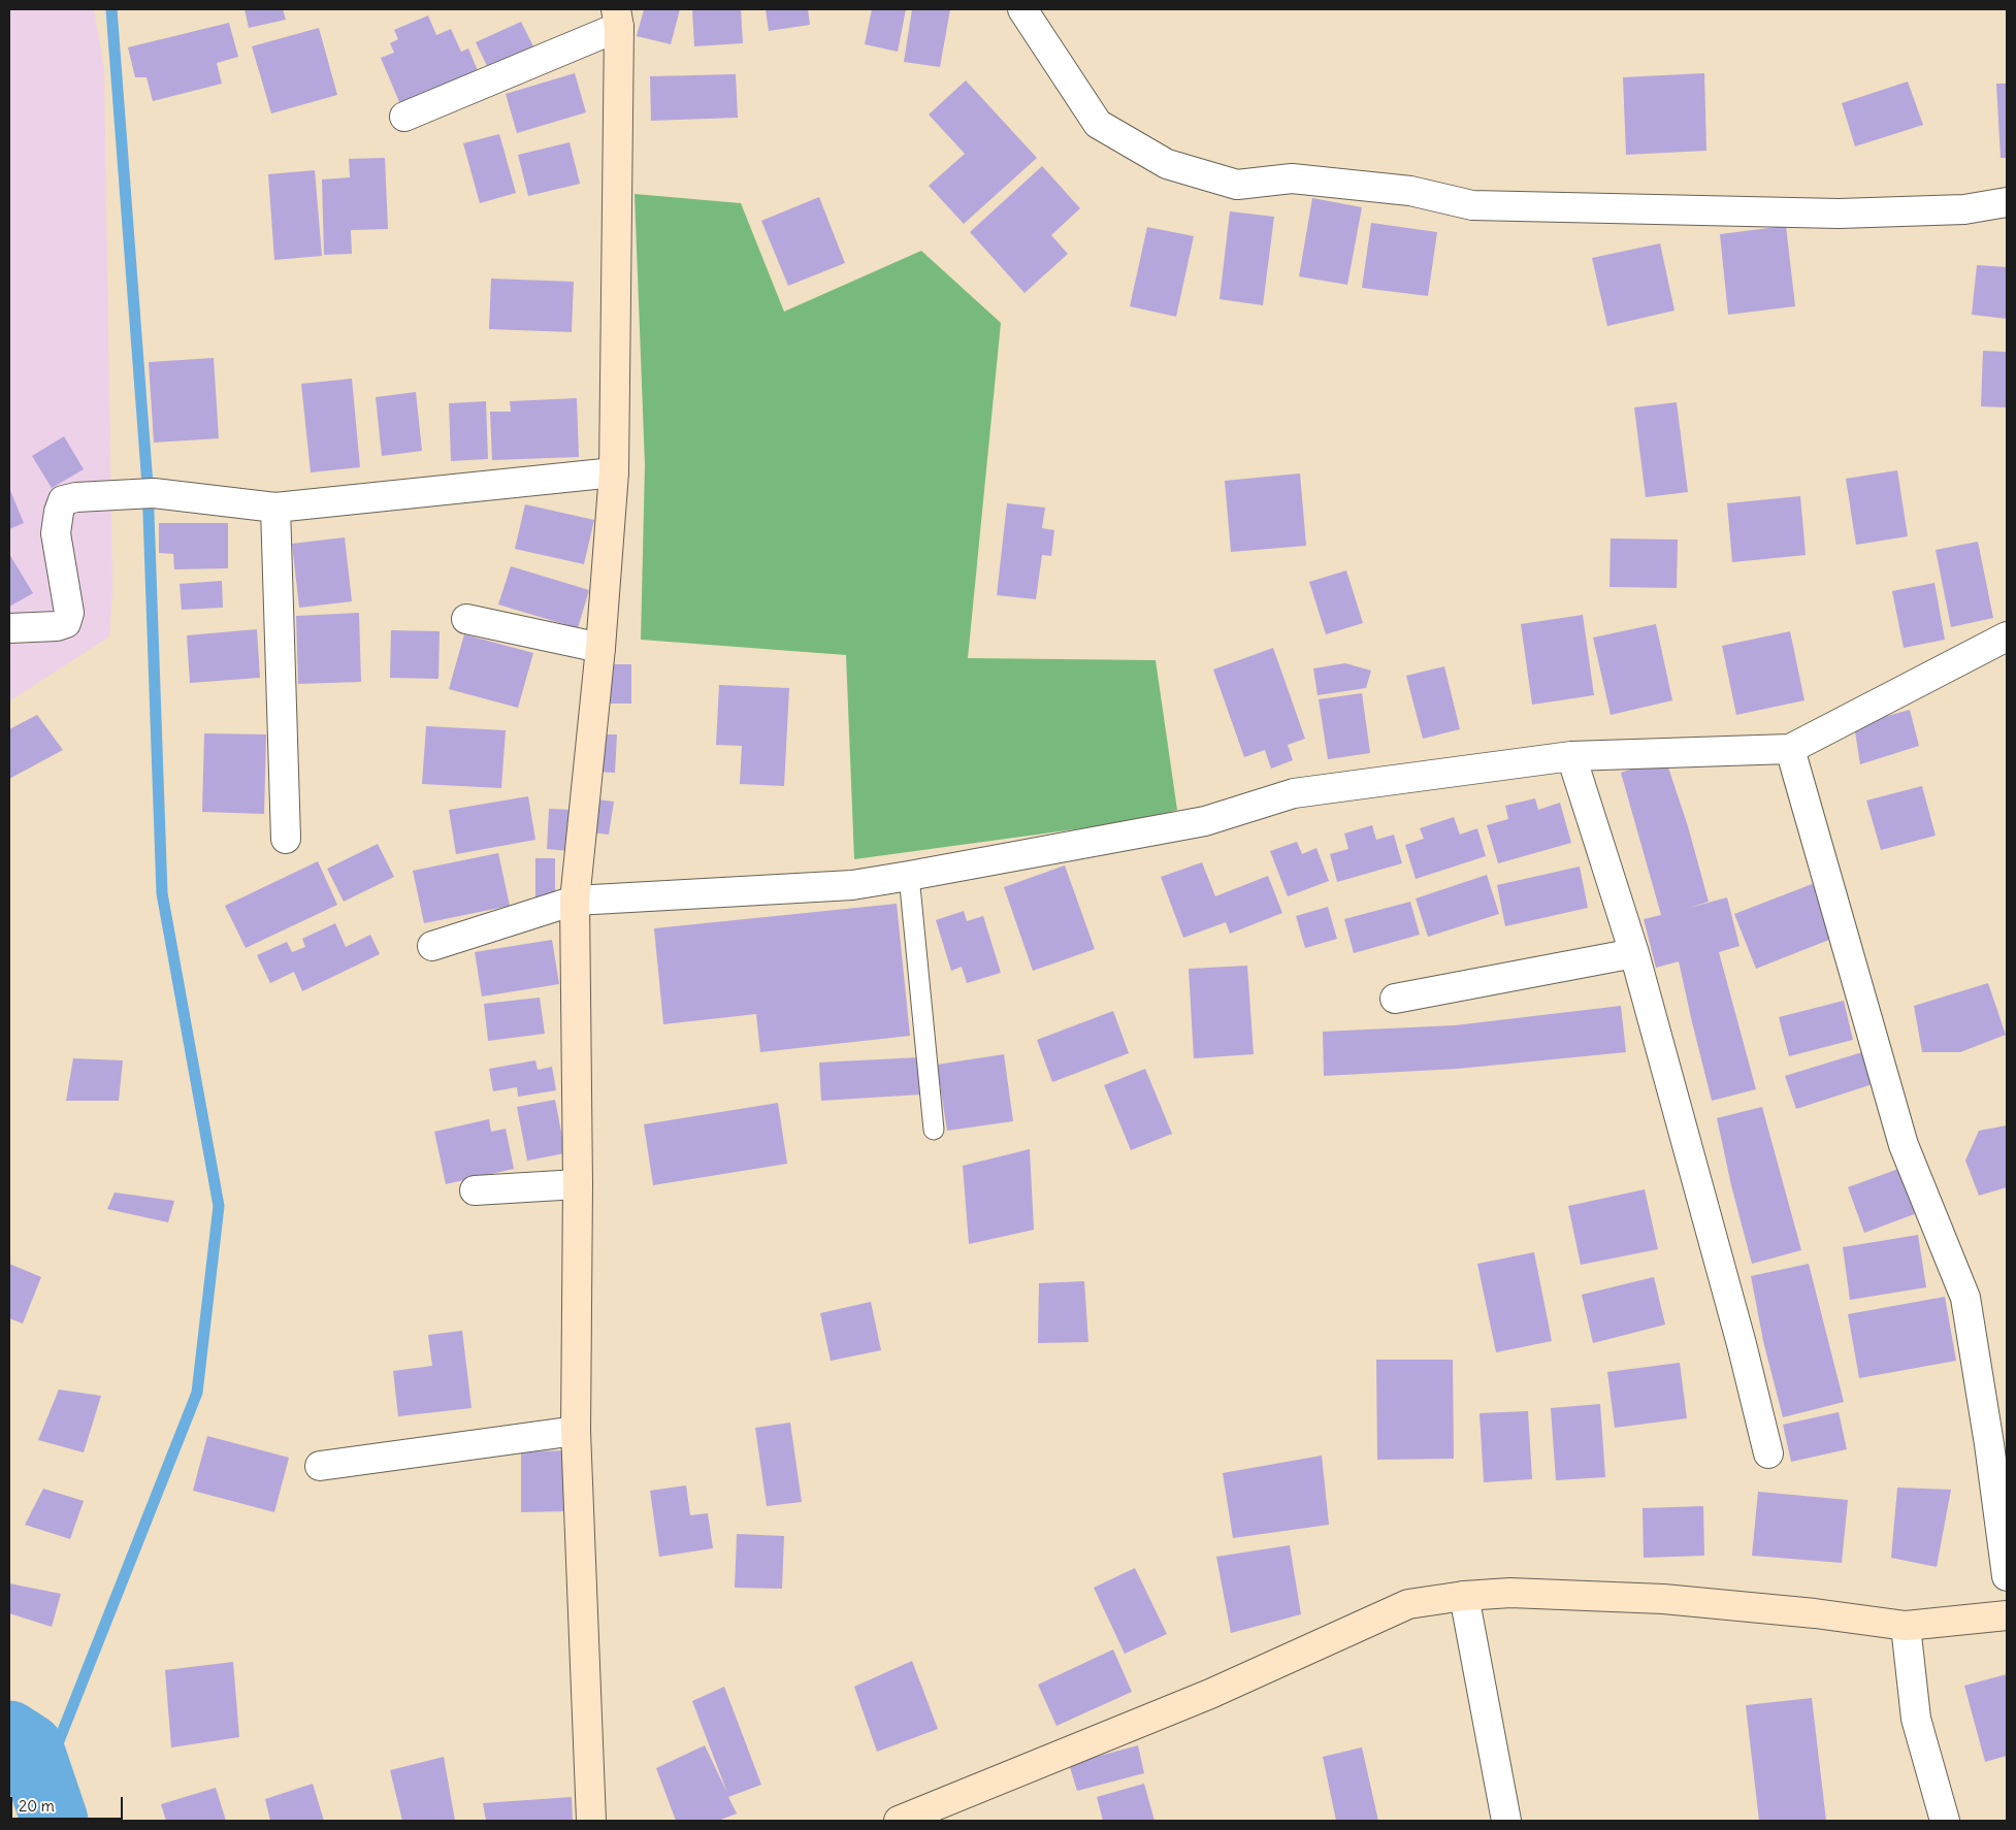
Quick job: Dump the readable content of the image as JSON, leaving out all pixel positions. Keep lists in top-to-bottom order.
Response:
{
  "scale_bar": "20 m"
}
